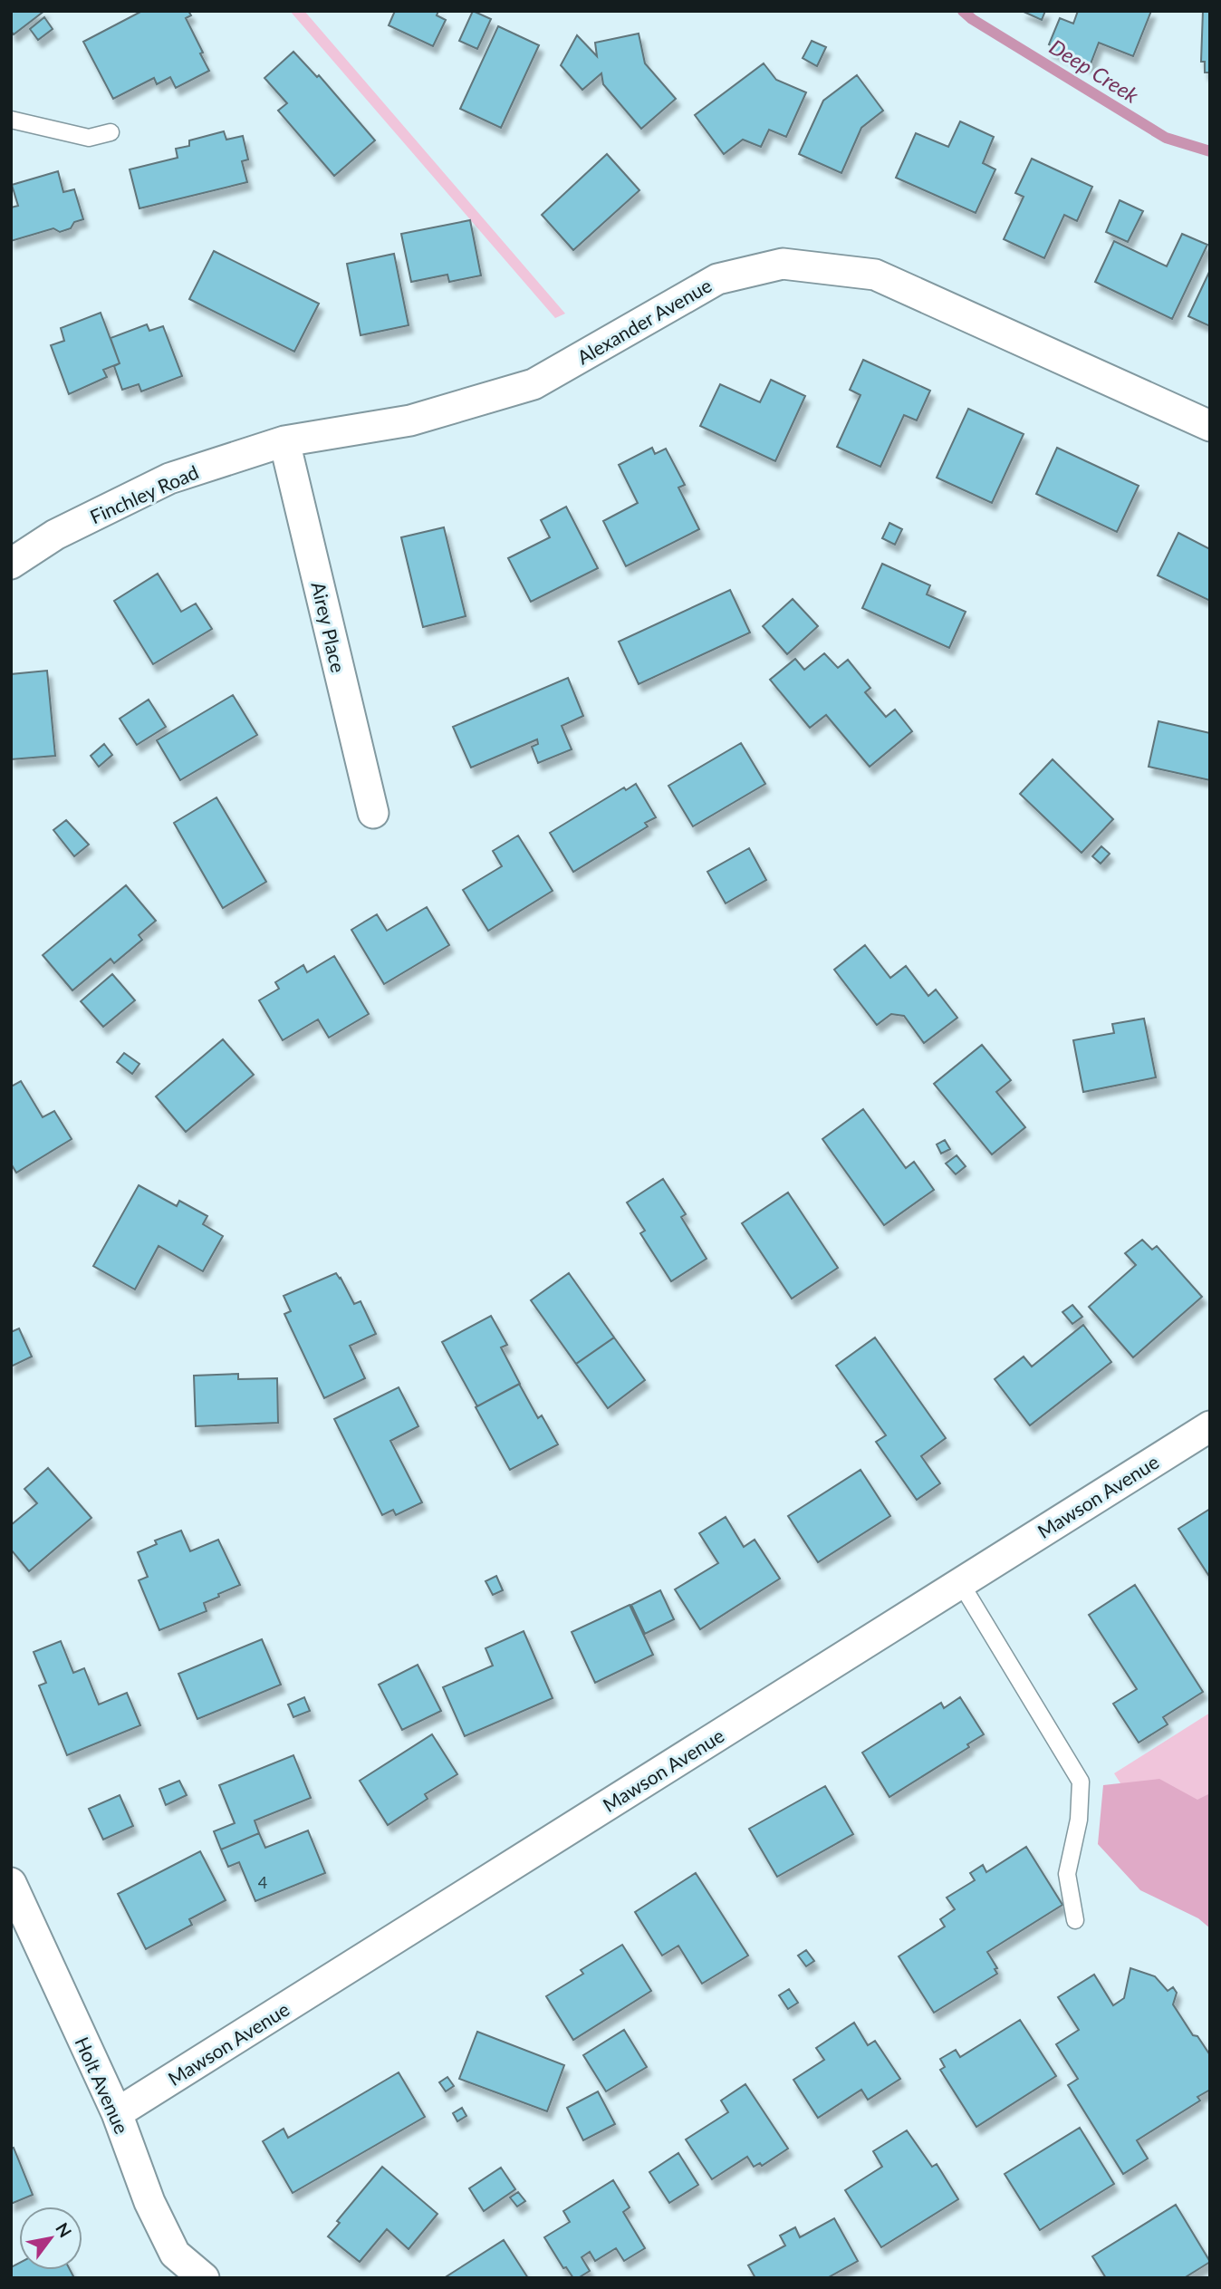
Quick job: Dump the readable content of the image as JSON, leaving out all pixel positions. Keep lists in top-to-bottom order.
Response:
{
  "streets": {
    "street": [
      "Alexander Avenue",
      "Finchley Road",
      "Airey Place",
      "Mawson Avenue",
      "Holt Avenue"
    ]
  },
  "crossings": [
    ["Alexander Avenue", "Finchley Road"],
    ["Alexander Avenue", "Airey Place"],
    ["Finchley Road", "Airey Place"],
    ["Mawson Avenue", "Holt Avenue"]
  ],
  "water": ["Deep Creek"],
  "house_numbers": ["4"],
  "north": "top right"
}
